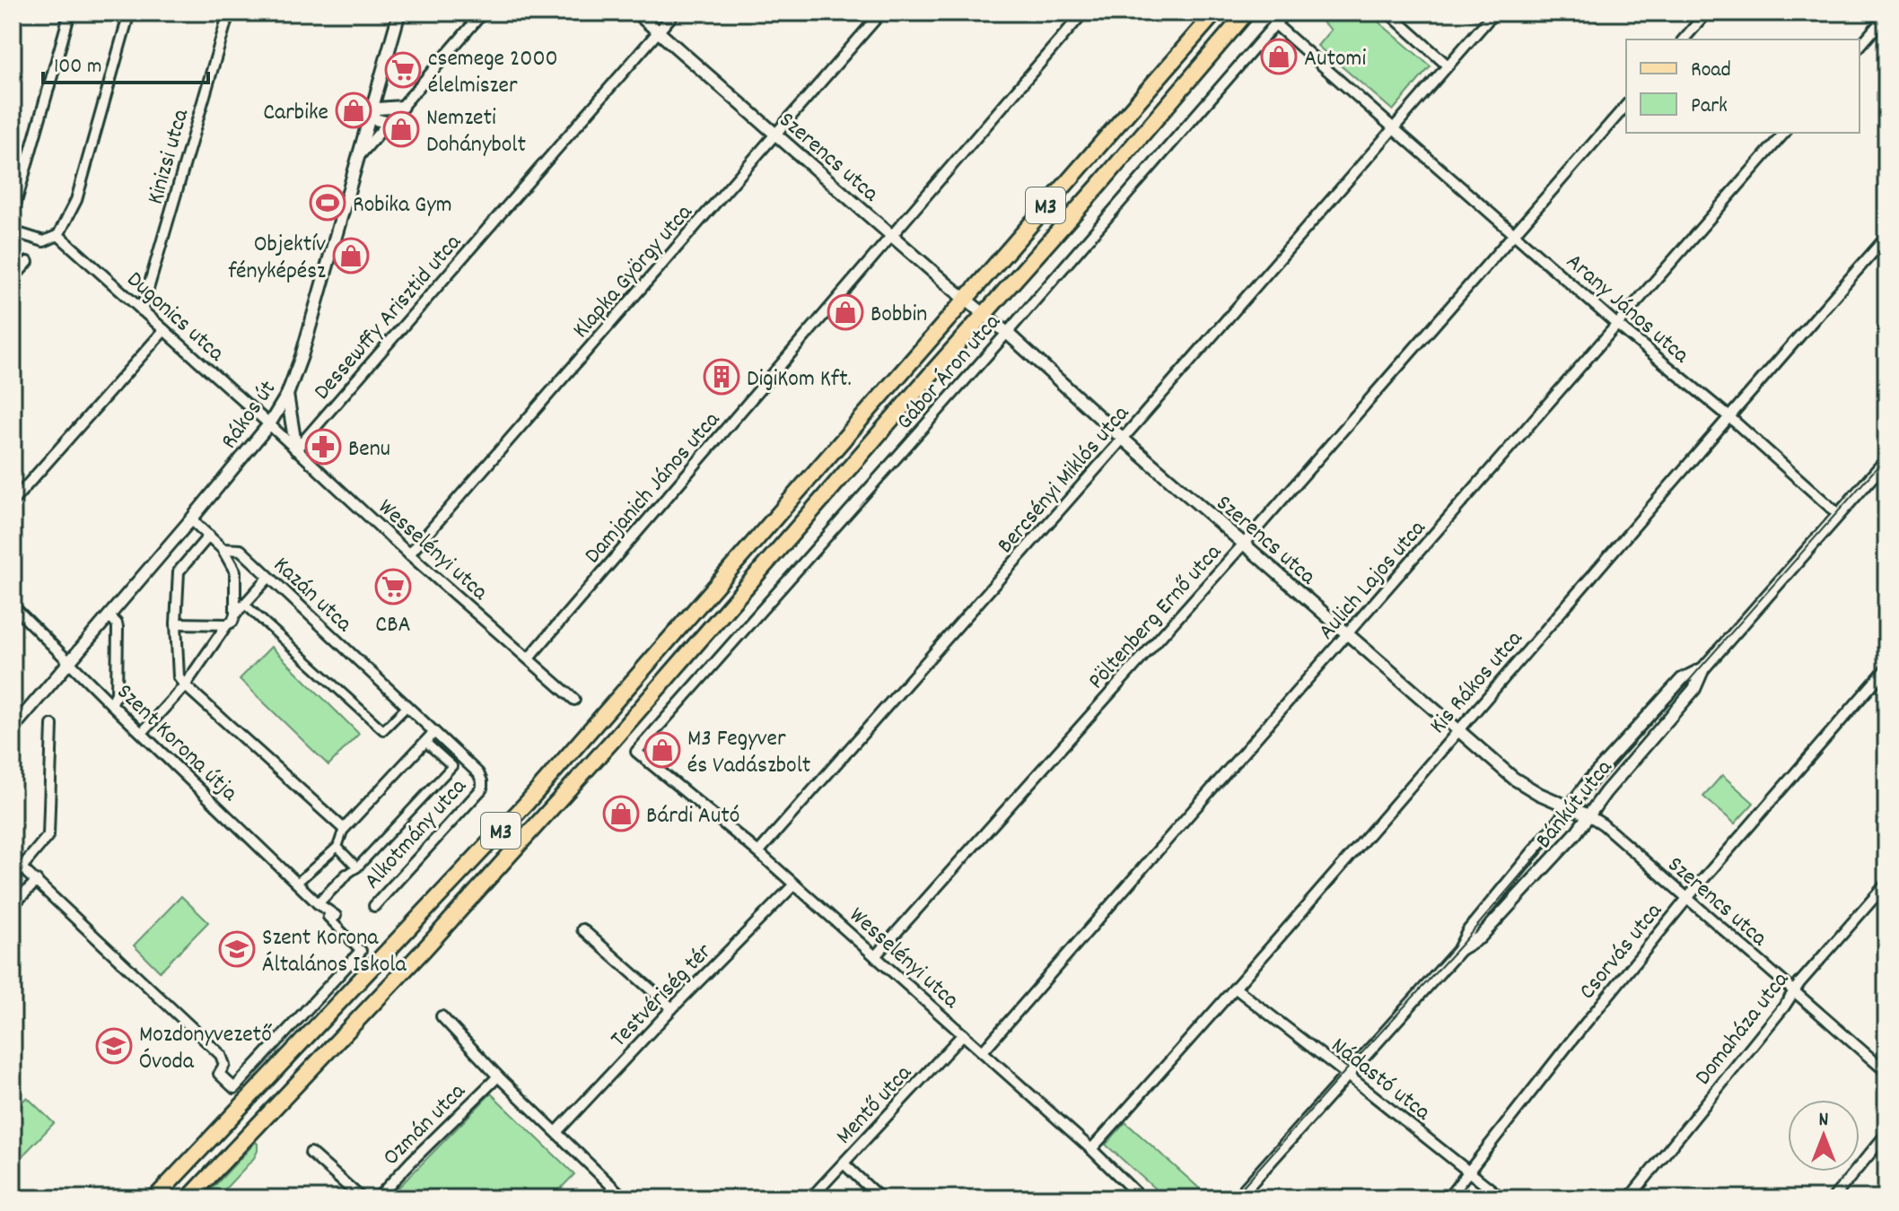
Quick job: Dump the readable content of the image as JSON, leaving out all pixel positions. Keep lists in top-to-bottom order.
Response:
{
  "streets": {
    "main road": ["M3"],
    "street": [
      "Szerencs utca",
      "Kinizsi utca",
      "Klapka György utca",
      "Arany János utca",
      "Dugonics utca",
      "Dessewffy Arisztid utca",
      "Gábor Áron utca",
      "Rákos út",
      "Bercsényi Miklós utca",
      "Damjanich János utca",
      "Wesselényi utca",
      "Aulich Lajos utca",
      "Kazán utca",
      "Pöltenberg Ernő utca",
      "Kis Rákos utca",
      "Szent Korona útja",
      "Bánkút utca",
      "Alkotmány utca",
      "Csorvás utca",
      "Testvériség tér",
      "Domaháza utca",
      "Nádastó utca",
      "Mentő utca",
      "Ozmán utca"
    ]
  },
  "crossings": [
    ["Szerencs utca", "M3"],
    ["Szerencs utca", "Klapka György utca"],
    ["Szerencs utca", "Dessewffy Arisztid utca"],
    ["Szerencs utca", "Gábor Áron utca"],
    ["Szerencs utca", "Bercsényi Miklós utca"],
    ["Szerencs utca", "Damjanich János utca"],
    ["Szerencs utca", "Aulich Lajos utca"],
    ["Szerencs utca", "Pöltenberg Ernő utca"],
    ["Szerencs utca", "Kis Rákos utca"],
    ["Szerencs utca", "Bánkút utca"],
    ["Szerencs utca", "Csorvás utca"],
    ["Szerencs utca", "Domaháza utca"],
    ["Kinizsi utca", "Dugonics utca"],
    ["Klapka György utca", "Wesselényi utca"],
    ["Arany János utca", "Gábor Áron utca"],
    ["Arany János utca", "Bercsényi Miklós utca"],
    ["Arany János utca", "Aulich Lajos utca"],
    ["Arany János utca", "Pöltenberg Ernő utca"],
    ["Arany János utca", "Kis Rákos utca"],
    ["Arany János utca", "Bánkút utca"],
    ["Dugonics utca", "Rákos út"],
    ["Dugonics utca", "Wesselényi utca"],
    ["Dessewffy Arisztid utca", "Wesselényi utca"],
    ["Gábor Áron utca", "Wesselényi utca"],
    ["Rákos út", "Wesselényi utca"],
    ["Rákos út", "Kazán utca"],
    ["Rákos út", "Szent Korona útja"],
    ["Bercsényi Miklós utca", "Wesselényi utca"],
    ["Damjanich János utca", "Wesselényi utca"],
    ["Wesselényi utca", "Aulich Lajos utca"],
    ["Wesselényi utca", "Pöltenberg Ernő utca"],
    ["Wesselényi utca", "Kis Rákos utca"],
    ["Wesselényi utca", "Testvériség tér"],
    ["Wesselényi utca", "Mentő utca"],
    ["Kazán utca", "Alkotmány utca"],
    ["Kis Rákos utca", "Nádastó utca"],
    ["Szent Korona útja", "Alkotmány utca"],
    ["Bánkút utca", "Nádastó utca"],
    ["Csorvás utca", "Nádastó utca"]
  ],
  "places": {
    "shop": [
      "Automi",
      "Carbike",
      "Nemzeti Dohánybolt",
      "Objektív fényképész",
      "Bobbin",
      "M3 Fegyver és Vadászbolt",
      "Bárdi Autó"
    ],
    "supermarket": ["csemege 2000 élelmiszer", "CBA"],
    "sports": ["Robika Gym"],
    "building": ["DigiKom Kft."],
    "pharmacy": ["Benu"],
    "school or university": ["Szent Korona Általános Iskola", "Mozdonyvezető Óvoda"]
  },
  "legend": ["Road", "Park"],
  "scale_bar": "100 m",
  "north": "top"
}
